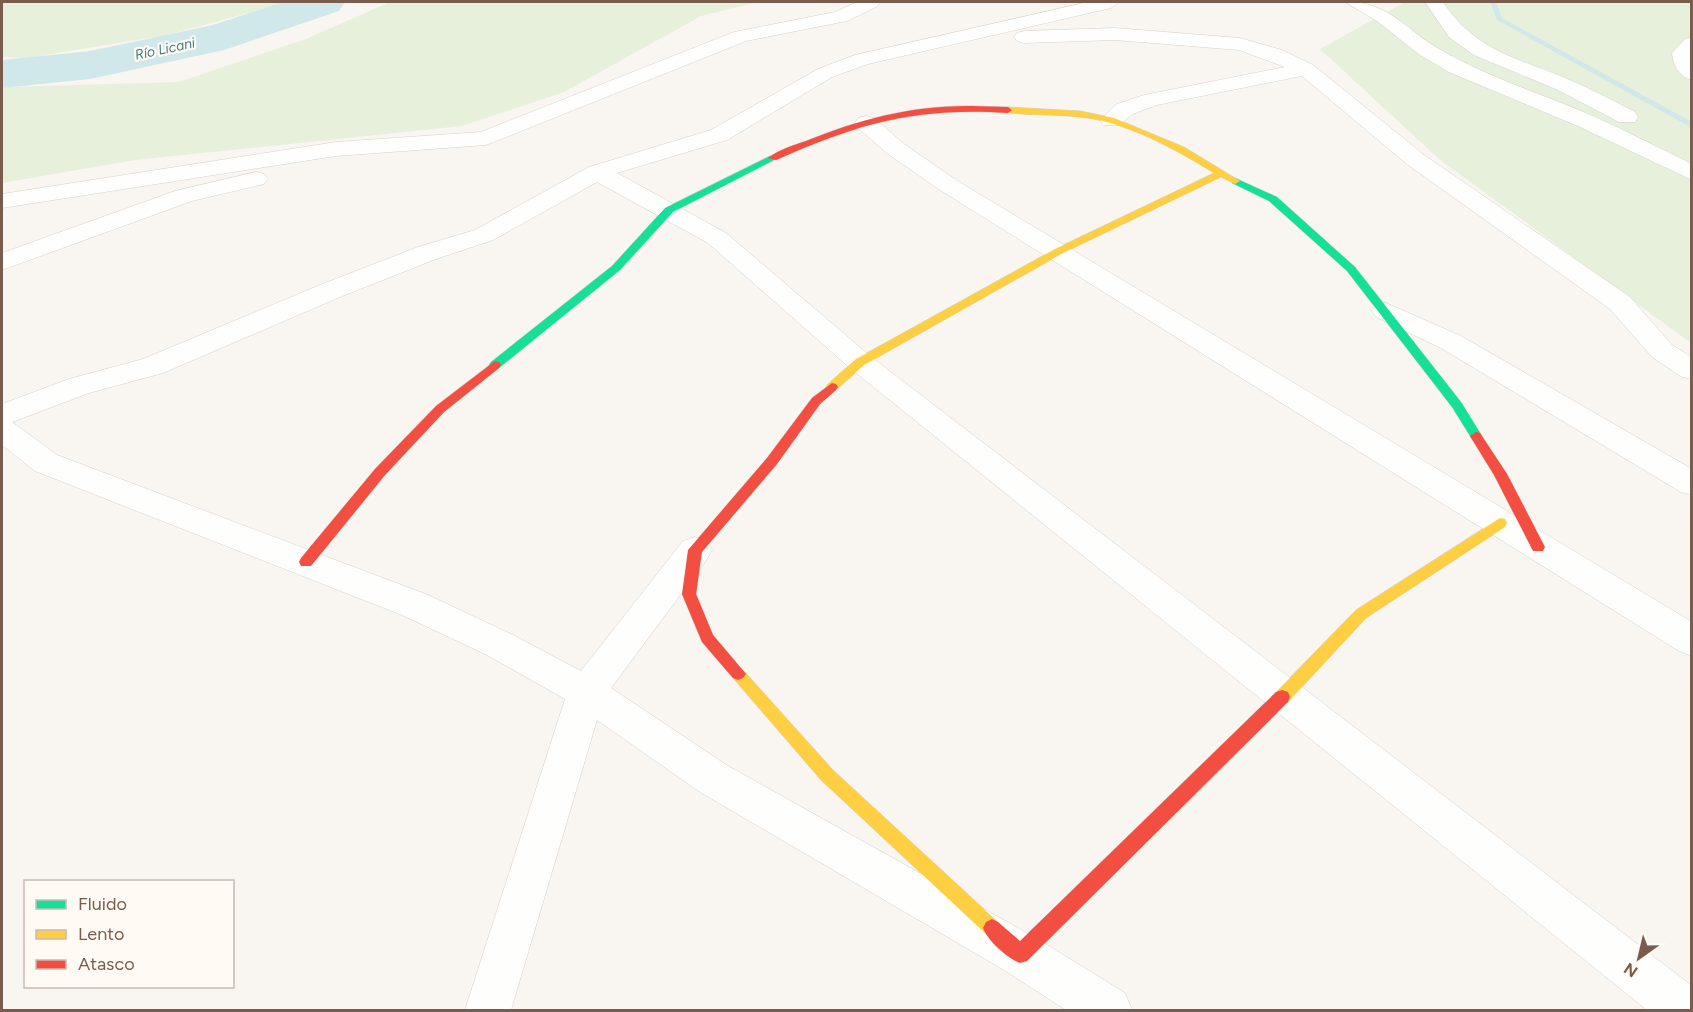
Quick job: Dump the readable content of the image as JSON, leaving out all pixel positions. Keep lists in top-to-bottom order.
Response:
{
  "water": ["Río Licani"],
  "legend": ["Fluido", "Lento", "Atasco"],
  "north": "bottom left"
}
